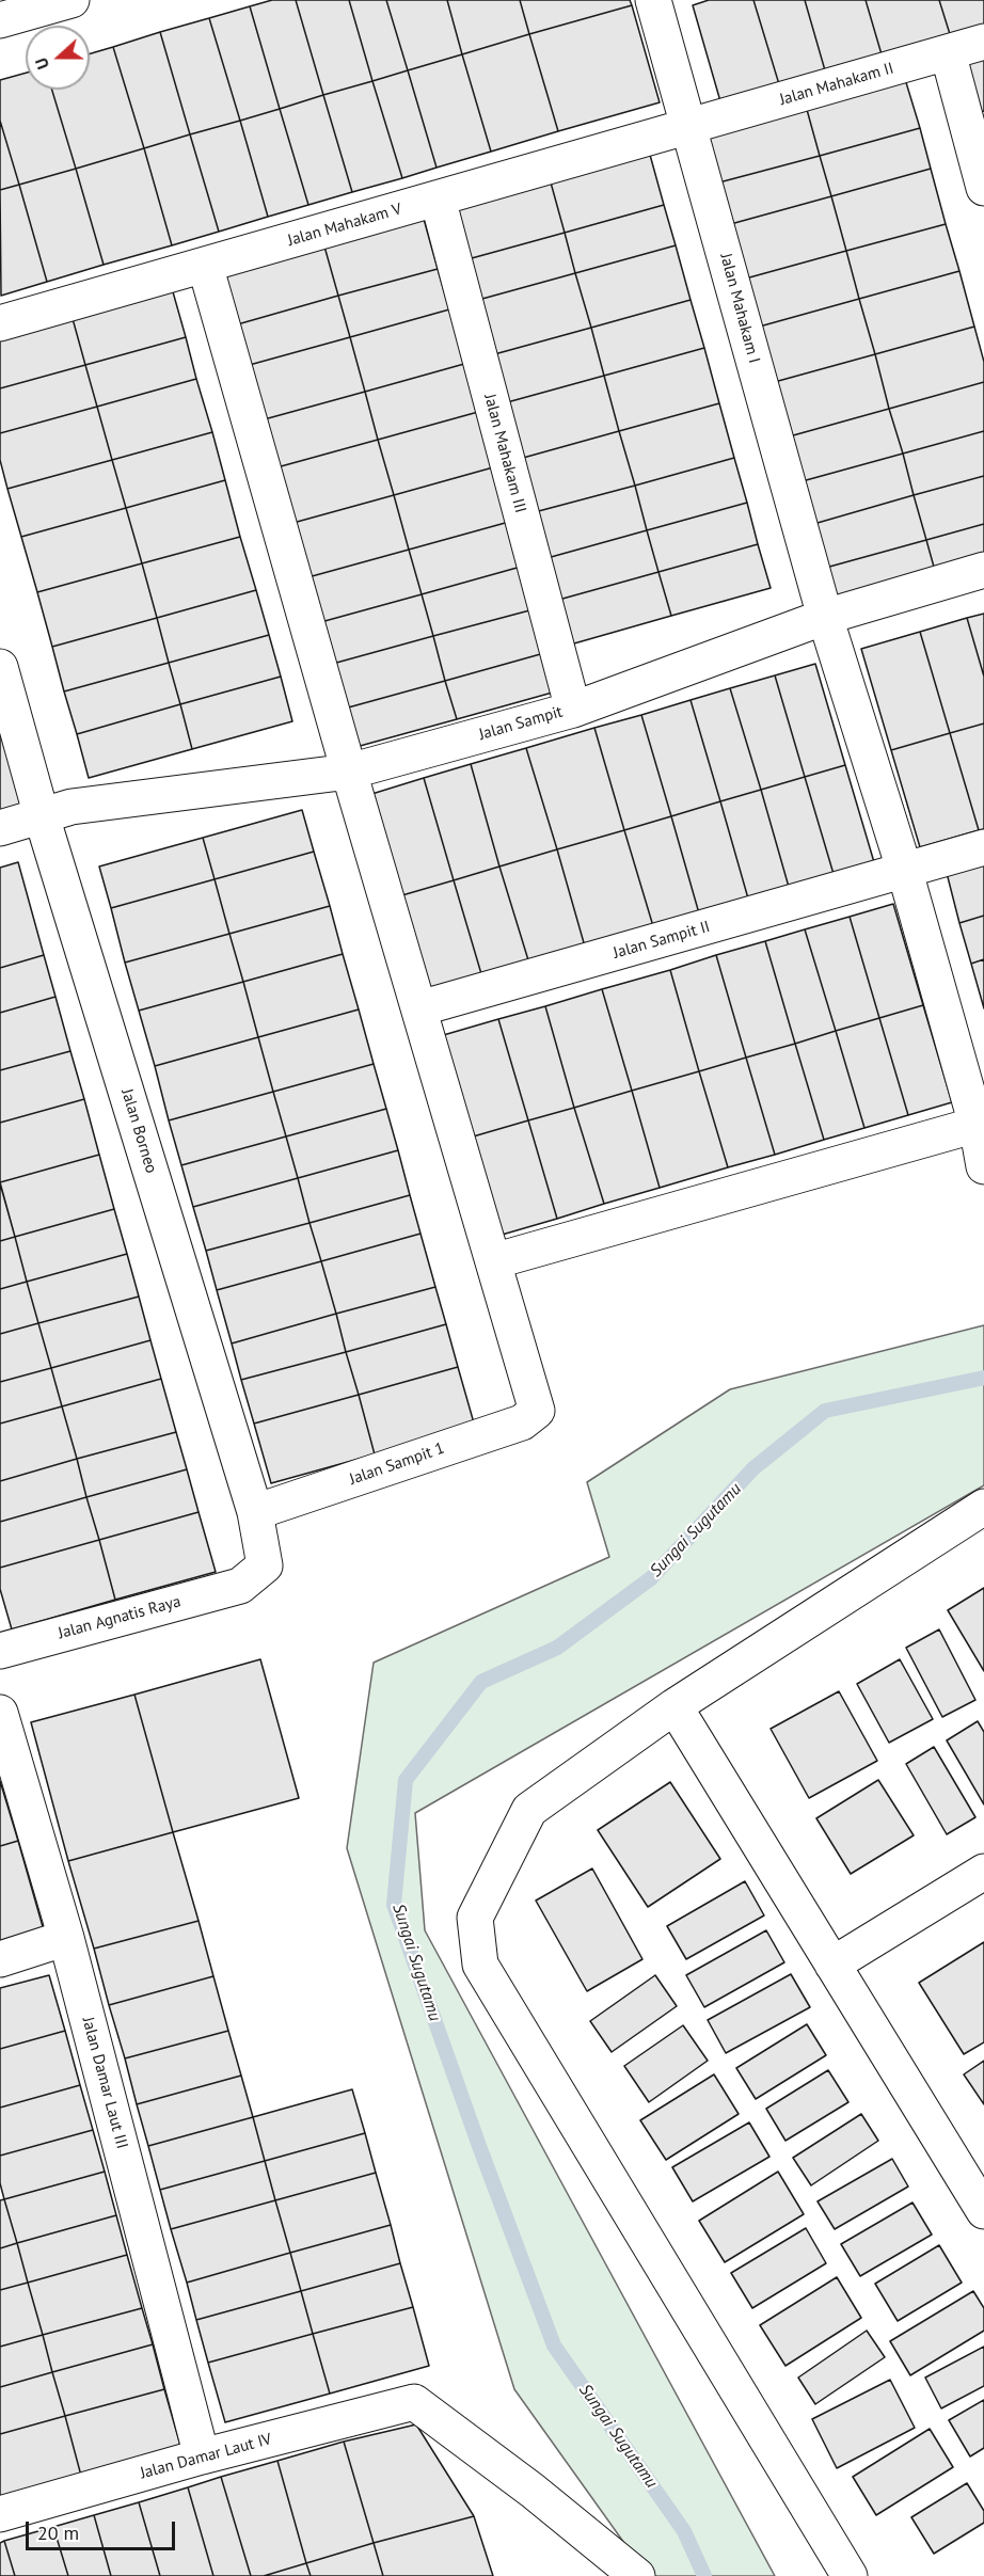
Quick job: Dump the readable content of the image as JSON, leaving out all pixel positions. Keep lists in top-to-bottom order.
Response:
{
  "streets": {
    "street": [
      "Jalan Mahakam II",
      "Jalan Mahakam V",
      "Jalan Mahakam I",
      "Jalan Mahakam III",
      "Jalan Sampit",
      "Jalan Sampit II",
      "Jalan Borneo",
      "Jalan Sampit 1",
      "Jalan Agnatis Raya",
      "Jalan Damar Laut III",
      "Jalan Damar Laut IV"
    ]
  },
  "crossings": [
    ["Jalan Mahakam II", "Jalan Mahakam V"],
    ["Jalan Mahakam II", "Jalan Mahakam I"],
    ["Jalan Mahakam V", "Jalan Mahakam I"],
    ["Jalan Mahakam V", "Jalan Mahakam III"],
    ["Jalan Mahakam I", "Jalan Sampit"],
    ["Jalan Mahakam I", "Jalan Sampit II"],
    ["Jalan Mahakam III", "Jalan Sampit"],
    ["Jalan Sampit", "Jalan Borneo"],
    ["Jalan Borneo", "Jalan Sampit 1"],
    ["Jalan Borneo", "Jalan Agnatis Raya"],
    ["Jalan Damar Laut III", "Jalan Damar Laut IV"]
  ],
  "water": ["Sungai Sugutamu"],
  "scale_bar": "20 m",
  "north": "left"
}
